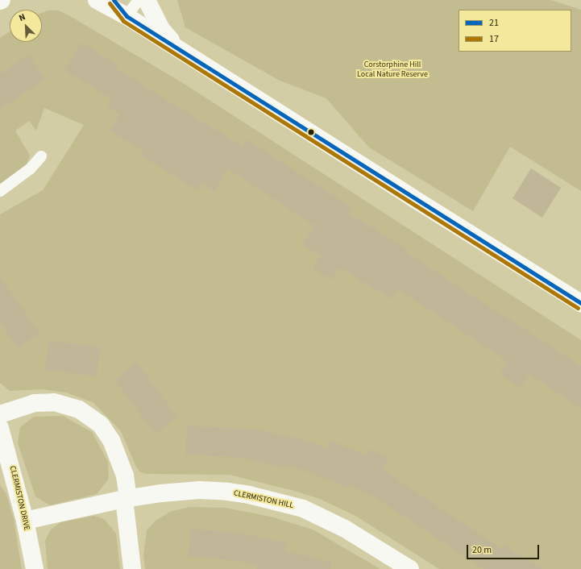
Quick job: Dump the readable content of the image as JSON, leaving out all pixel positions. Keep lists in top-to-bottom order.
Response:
{
  "streets": {
    "street": ["CLERMISTON DRIVE", "CLERMISTON HILL"]
  },
  "crossings": [
    ["CLERMISTON DRIVE", "CLERMISTON HILL"]
  ],
  "parks": ["Corstorphine Hill Local Nature Reserve"],
  "lines": ["transit line 21", "transit line 17"],
  "legend": ["21", "17"],
  "scale_bar": "20 m",
  "north": "top left"
}
